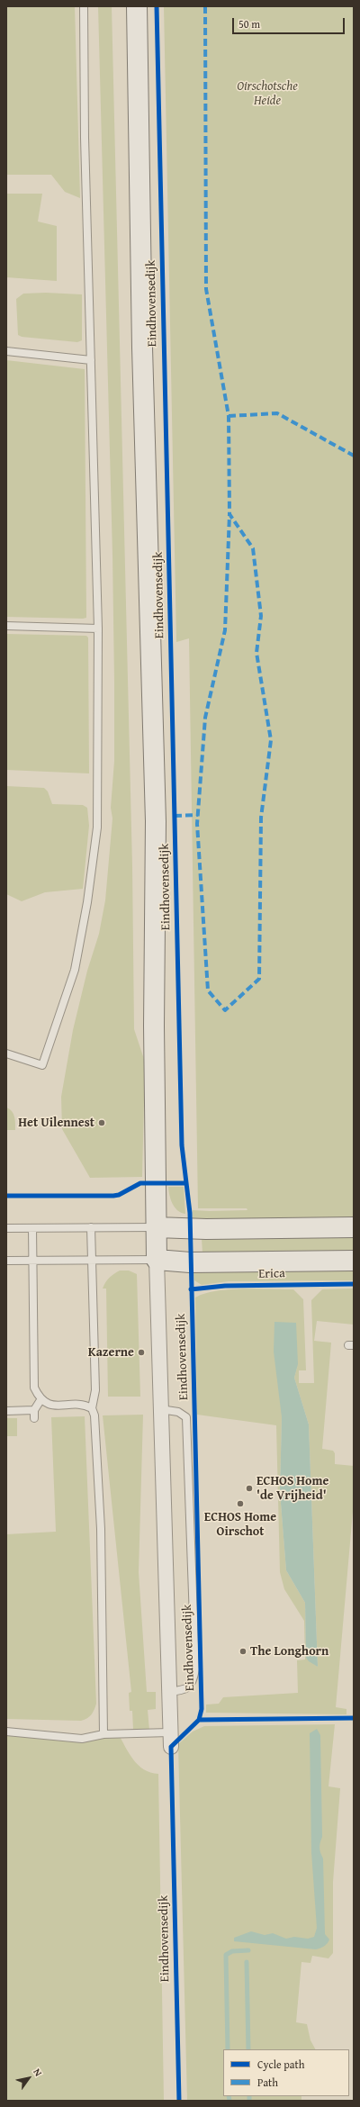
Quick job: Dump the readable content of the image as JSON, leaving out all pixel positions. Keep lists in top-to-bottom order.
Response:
{
  "streets": {
    "street": ["Eindhovensedijk", "Erica"]
  },
  "crossings": [
    ["Eindhovensedijk", "Erica"]
  ],
  "parks": ["Oirschotsche Heide"],
  "places": [
    "Het Uilennest",
    "Kazerne",
    "ECHOS Home 'de Vrijheid'",
    "ECHOS Home Oirschot",
    "The Longhorn"
  ],
  "legend": ["Cycle path", "Path"],
  "scale_bar": "50 m",
  "north": "top right"
}
